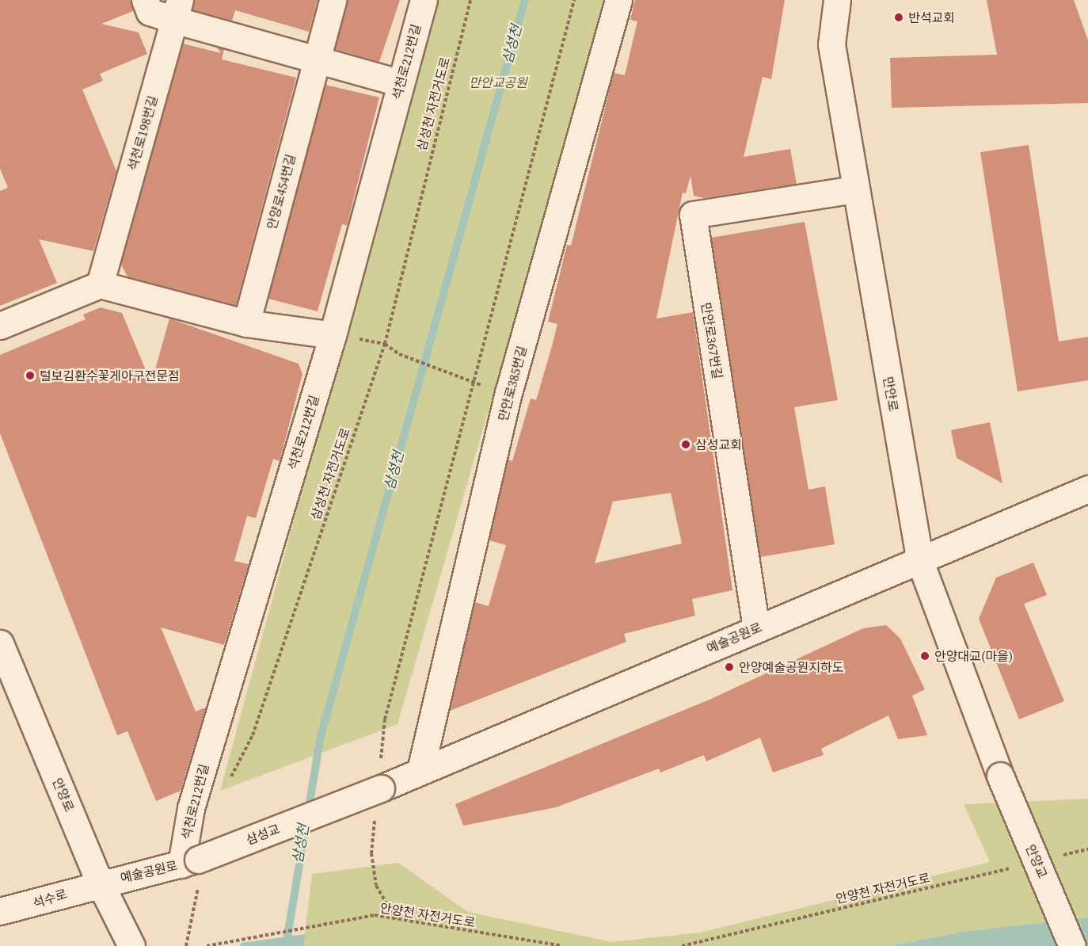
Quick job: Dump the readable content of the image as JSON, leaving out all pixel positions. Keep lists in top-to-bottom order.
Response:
{
  "streets": {
    "street": [
      "석천로212번길",
      "석천로198번길",
      "안양로454번길",
      "만안로367번길",
      "만안로385번길",
      "만안로",
      "예술공원로",
      "안양로",
      "삼성교",
      "안양교",
      "석수로"
    ],
    "path": ["삼성천 자전거도로", "안양천 자전거도로"]
  },
  "crossings": [
    ["석천로212번길", "예술공원로"],
    ["석천로212번길", "삼성교"],
    ["만안로367번길", "만안로"],
    ["만안로367번길", "예술공원로"],
    ["만안로385번길", "예술공원로"],
    ["만안로", "예술공원로"],
    ["만안로", "안양교"],
    ["예술공원로", "안양로"],
    ["예술공원로", "삼성교"],
    ["예술공원로", "석수로"],
    ["안양로", "석수로"]
  ],
  "water": ["삼성천"],
  "parks": ["만안교공원"],
  "places": [
    "반석교회",
    "털보김환수꽃게아구전문점",
    "삼성교회",
    "안양대교(마을)",
    "안양예술공원지하도"
  ]
}
